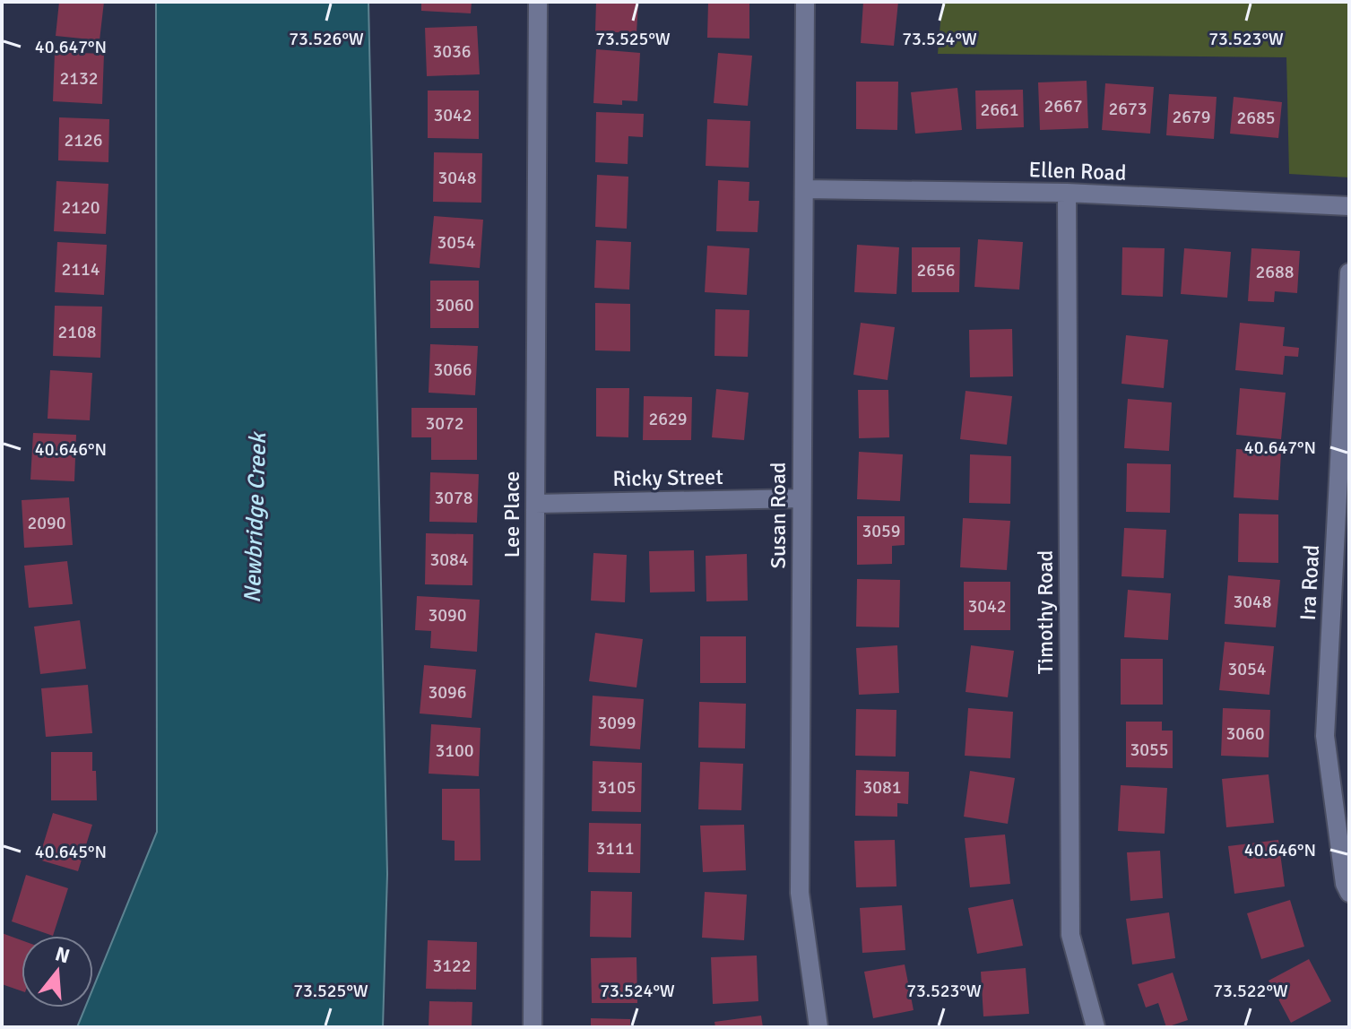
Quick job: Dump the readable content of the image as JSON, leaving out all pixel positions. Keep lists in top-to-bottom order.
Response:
{
  "streets": {
    "street": [
      "Ellen Road",
      "Ricky Street",
      "Lee Place",
      "Susan Road",
      "Ira Road",
      "Timothy Road"
    ]
  },
  "crossings": [
    ["Ellen Road", "Susan Road"],
    ["Ellen Road", "Timothy Road"],
    ["Ricky Street", "Lee Place"],
    ["Ricky Street", "Susan Road"]
  ],
  "water": ["Newbridge Creek"],
  "house_numbers": [
    "3036",
    "2132",
    "2667",
    "2673",
    "2661",
    "3042",
    "2679",
    "2685",
    "2126",
    "3048",
    "2120",
    "3054",
    "2114",
    "2656",
    "2688",
    "3060",
    "2108",
    "3066",
    "2629",
    "3072",
    "3078",
    "2090",
    "3059",
    "3084",
    "3048",
    "3042",
    "3090",
    "3054",
    "3096",
    "3099",
    "3060",
    "3055",
    "3100",
    "3105",
    "3081",
    "3111",
    "3122"
  ],
  "north": "top",
  "coordinates": [
    "73.526°W",
    "73.525°W",
    "73.524°W",
    "73.523°W",
    "40.647°N",
    "40.646°N",
    "40.645°N",
    "73.522°W"
  ]
}
